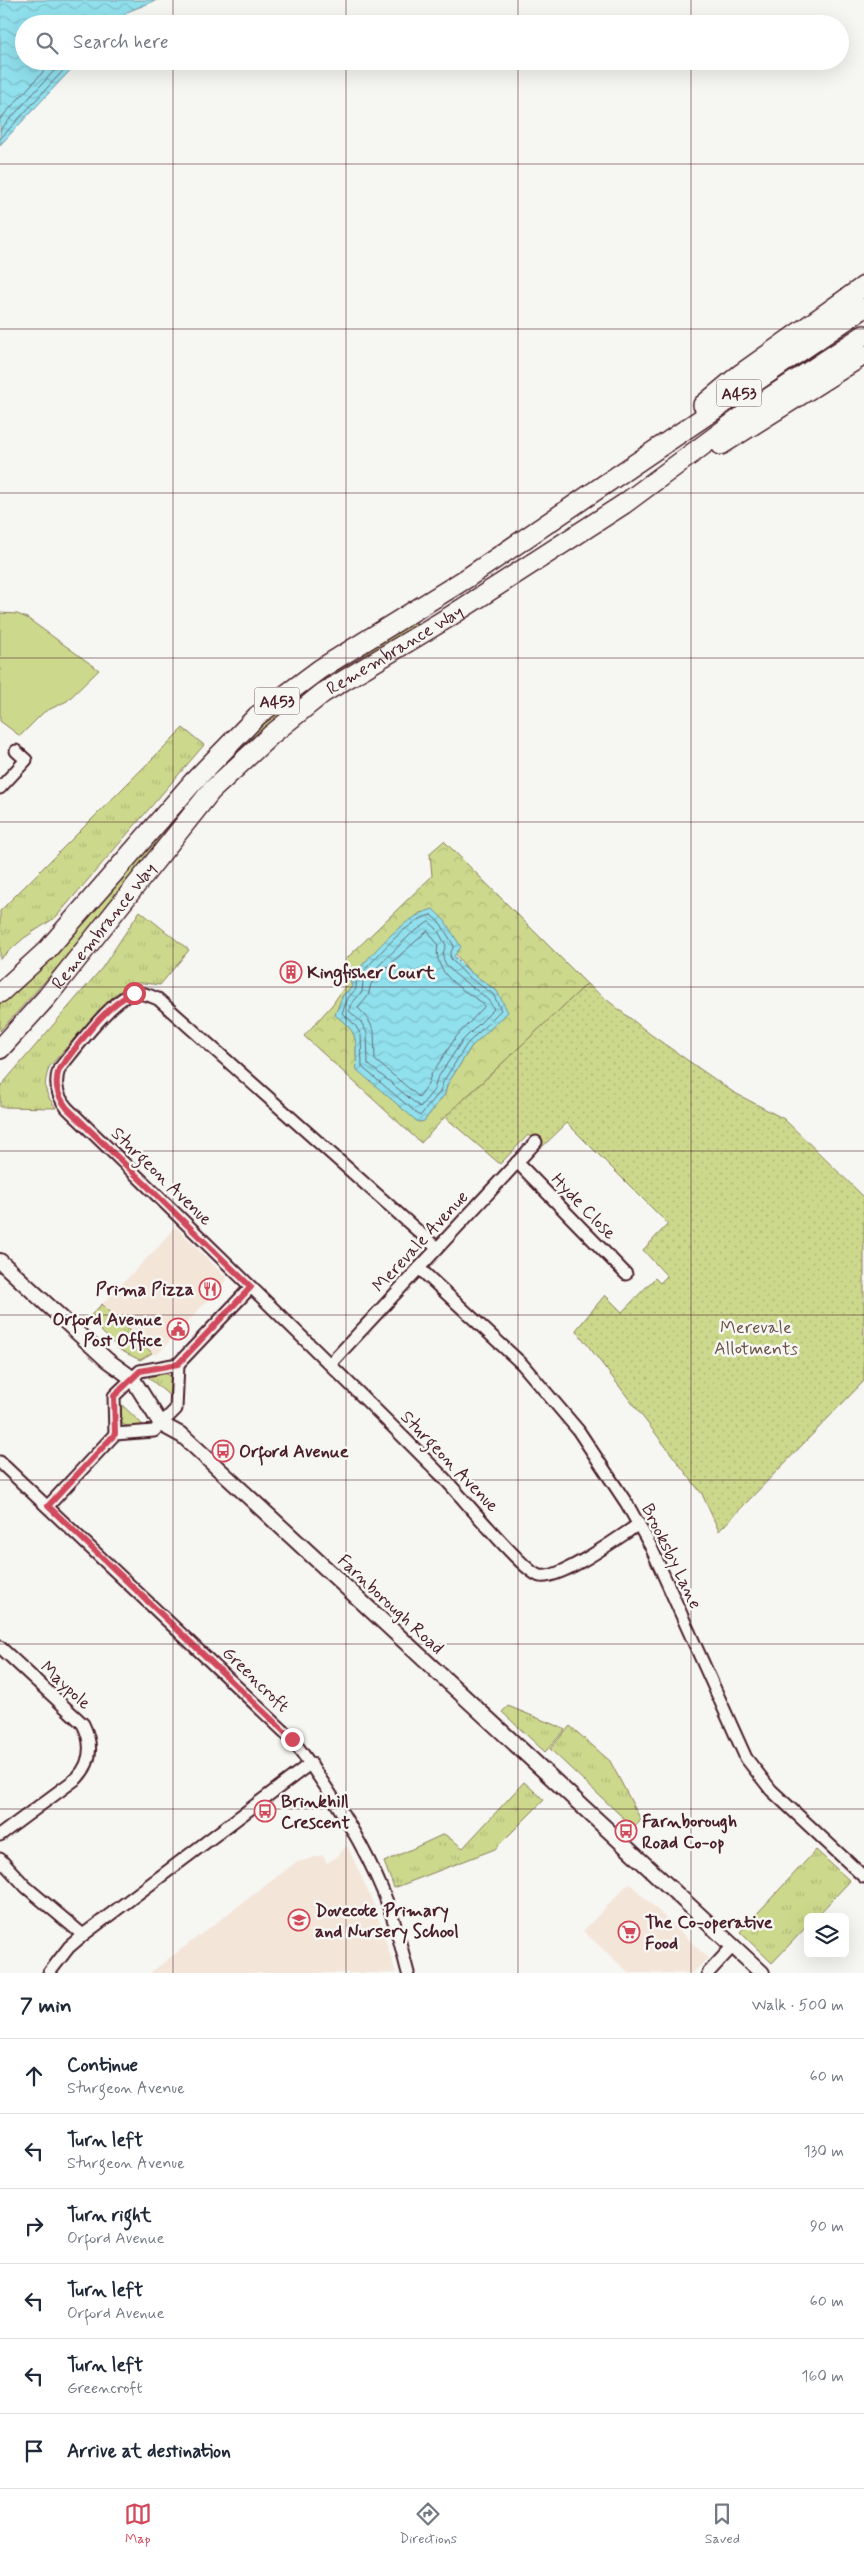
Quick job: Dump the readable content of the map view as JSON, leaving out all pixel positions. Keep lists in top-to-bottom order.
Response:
{
  "streets": {
    "highway": ["A453", "Remembrance Way"],
    "street": [
      "Sturgeon Avenue",
      "Hyde Close",
      "Merevale Avenue",
      "Brooksby Lane",
      "Farnborough Road",
      "Greencroft",
      "Maypole"
    ]
  },
  "crossings": [
    ["Sturgeon Avenue", "Merevale Avenue"],
    ["Sturgeon Avenue", "Brooksby Lane"],
    ["Hyde Close", "Merevale Avenue"],
    ["Merevale Avenue", "Brooksby Lane"]
  ],
  "parks": ["Merevale Allotments"],
  "places": {
    "building": ["Kingfisher Court"],
    "restaurant": ["Prima Pizza"],
    "public building": ["Orford Avenue Post Office"],
    "bus stop": ["Orford Avenue", "Brinkhill Crescent", "Farnborough Road Co-op"],
    "school or university": ["Dovecote Primary and Nursery School"],
    "supermarket": ["The Co-operative Food"]
  },
  "page": {
    "search": "Search here",
    "heading": ["7 min", "Walk · 500 m"],
    "list": [
      ["Continue", "Sturgeon Avenue", "60 m"],
      ["Turn left", "Sturgeon Avenue", "130 m"],
      ["Turn right", "Orford Avenue", "90 m"],
      ["Turn left", "Orford Avenue", "60 m"],
      ["Turn left", "Greencroft", "160 m"],
      "Arrive at destination"
    ],
    "nav": ["Map", "Directions", "Saved"]
  }
}
